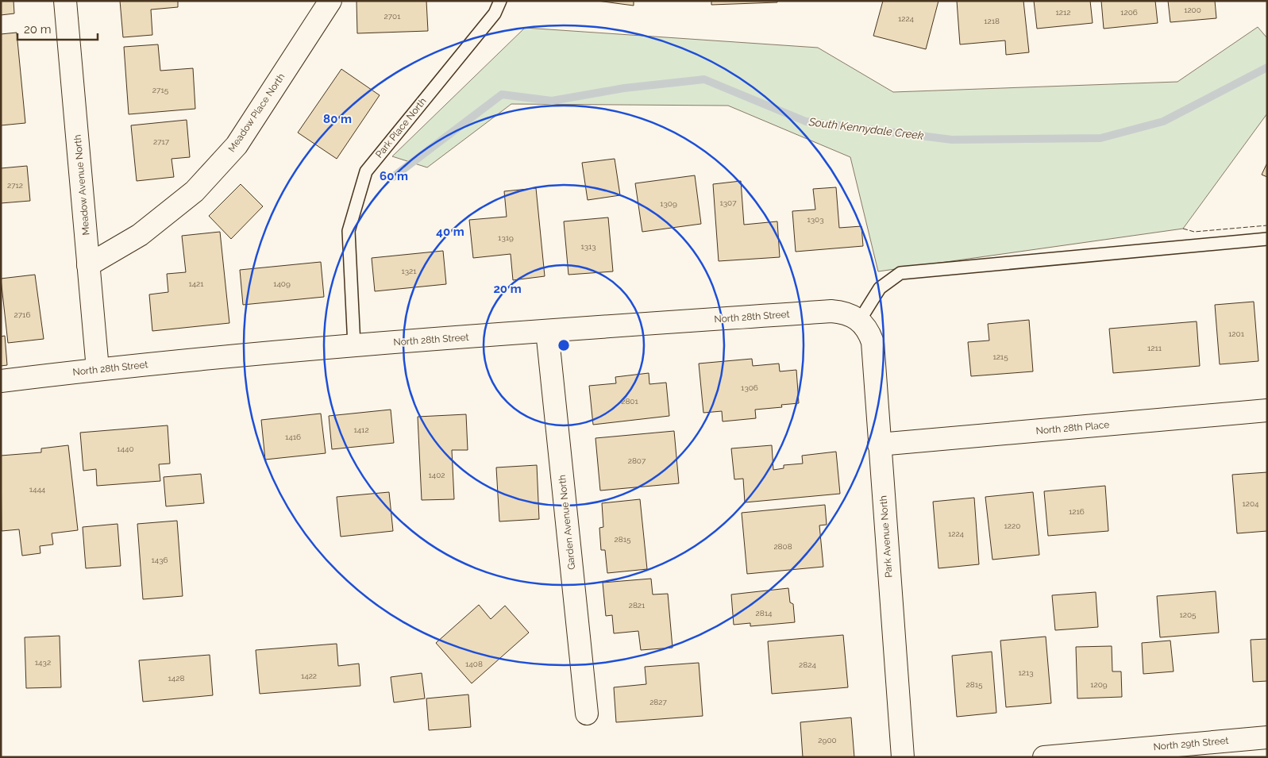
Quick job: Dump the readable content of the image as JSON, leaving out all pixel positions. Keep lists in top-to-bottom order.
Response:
{
  "streets": {
    "street": [
      "Meadow Place North",
      "Meadow Avenue North",
      "North 28th Street",
      "North 28th Place",
      "Garden Avenue North",
      "Park Avenue North",
      "North 29th Street"
    ],
    "lane": ["Park Place North"]
  },
  "crossings": [
    ["Meadow Place North", "Meadow Avenue North"],
    ["Park Place North", "North 28th Street"],
    ["Meadow Avenue North", "North 28th Street"],
    ["North 28th Street", "Garden Avenue North"],
    ["North 28th Street", "Park Avenue North"],
    ["North 28th Place", "Park Avenue North"]
  ],
  "water": ["South Kennydale Creek"],
  "house_numbers": [
    "1200",
    "1212",
    "1206",
    "2701",
    "1224",
    "1218",
    "2715",
    "2717",
    "2712",
    "1307",
    "1309",
    "1303",
    "1319",
    "1313",
    "1321",
    "1421",
    "1409",
    "2716",
    "1201",
    "1211",
    "1215",
    "1306",
    "2801",
    "1412",
    "1416",
    "1440",
    "2807",
    "1402",
    "1444",
    "1204",
    "1216",
    "1220",
    "1224",
    "2815",
    "2808",
    "1436",
    "2821",
    "2814",
    "1205",
    "1432",
    "1408",
    "2824",
    "1213",
    "1422",
    "1428",
    "2815",
    "1209",
    "2827",
    "2900"
  ],
  "scale_bar": "20 m",
  "rings": [
    "80 m",
    "60 m",
    "40 m",
    "20 m"
  ]
}
